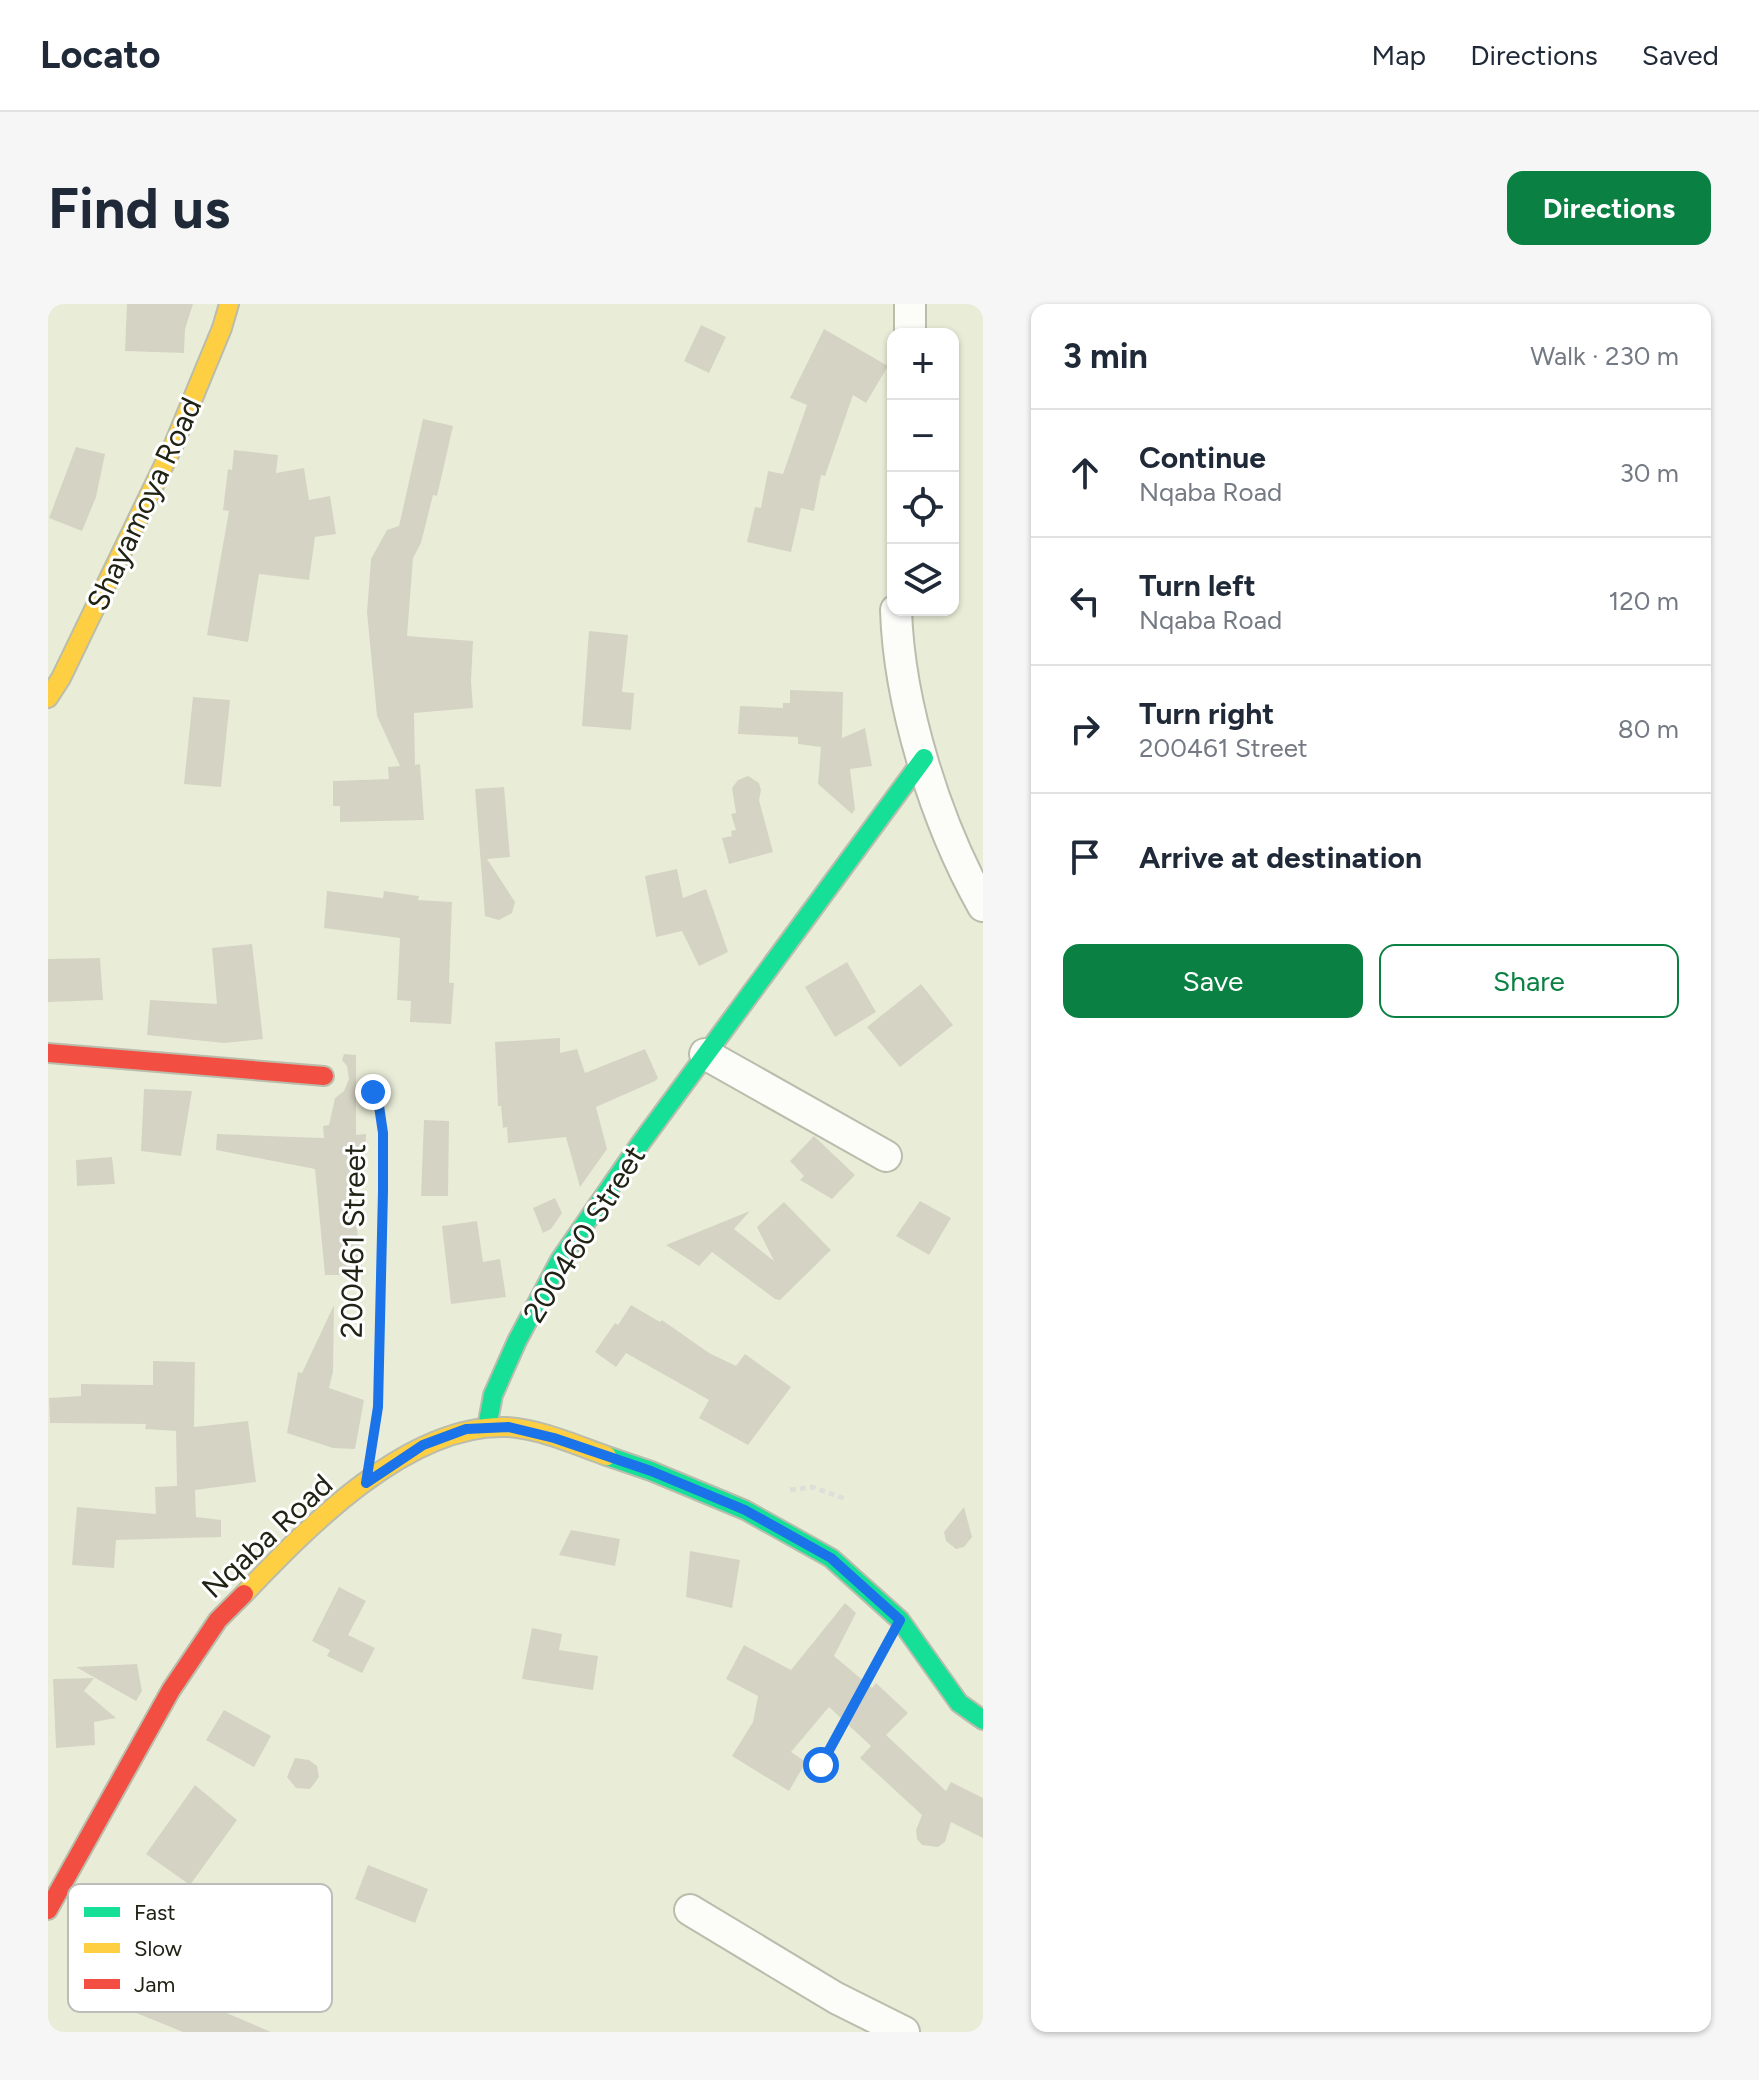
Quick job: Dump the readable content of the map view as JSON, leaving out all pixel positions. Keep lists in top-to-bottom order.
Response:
{
  "streets": {
    "street": ["Shayamoya Road", "200460 Street", "Nqaba Road"],
    "path": ["200461 Street"]
  },
  "crossings": [
    ["200460 Street", "Nqaba Road"],
    ["200461 Street", "Nqaba Road"]
  ],
  "legend": ["Fast", "Slow", "Jam"],
  "page": {
    "header": "Locato",
    "nav": ["Map", "Directions", "Saved"],
    "buttons": [
      "Directions",
      ["Save", "Share"]
    ],
    "title": "Find us",
    "heading": ["3 min", "Walk · 230 m"],
    "map_buttons": ["+", "−"],
    "list": [
      ["Continue", "Nqaba Road", "30 m"],
      ["Turn left", "Nqaba Road", "120 m"],
      ["Turn right", "200461 Street", "80 m"],
      "Arrive at destination"
    ]
  }
}
